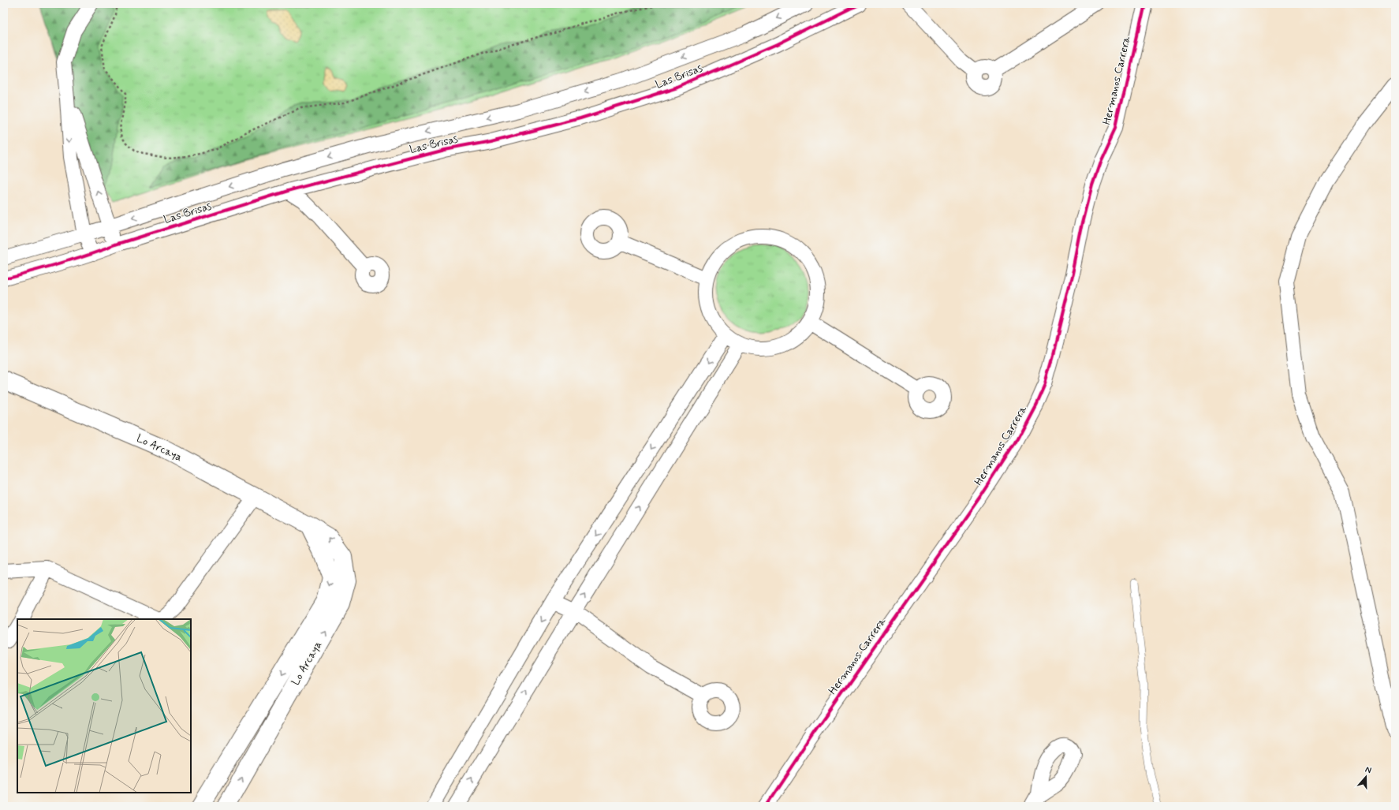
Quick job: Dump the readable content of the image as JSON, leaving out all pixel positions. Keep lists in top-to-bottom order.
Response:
{
  "streets": {
    "street": ["Las Brisas", "Hermanos Carrera", "Lo Arcaya"]
  },
  "north": "top"
}
